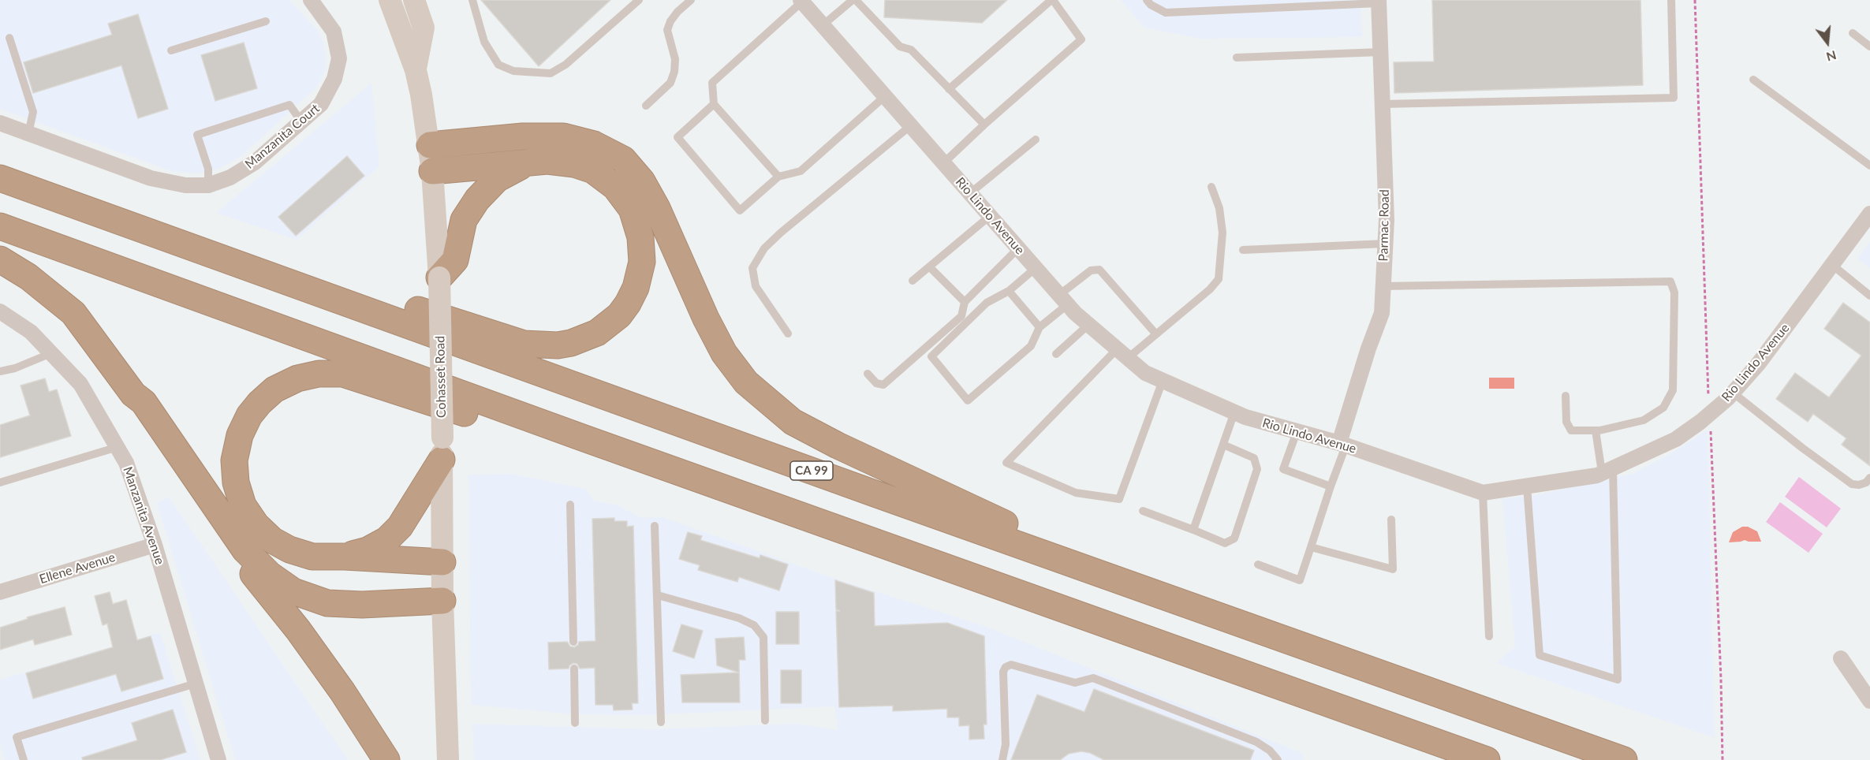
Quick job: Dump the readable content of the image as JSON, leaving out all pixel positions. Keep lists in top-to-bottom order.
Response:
{
  "streets": {
    "highway": ["CA 99"],
    "main road": ["Cohasset Road"],
    "street": [
      "Manzanita Court",
      "Rio Lindo Avenue",
      "Parmac Road",
      "Manzanita Avenue",
      "Ellene Avenue"
    ]
  },
  "crossings": [
    ["Rio Lindo Avenue", "Parmac Road"],
    ["Manzanita Avenue", "Ellene Avenue"]
  ],
  "north": "bottom"
}
